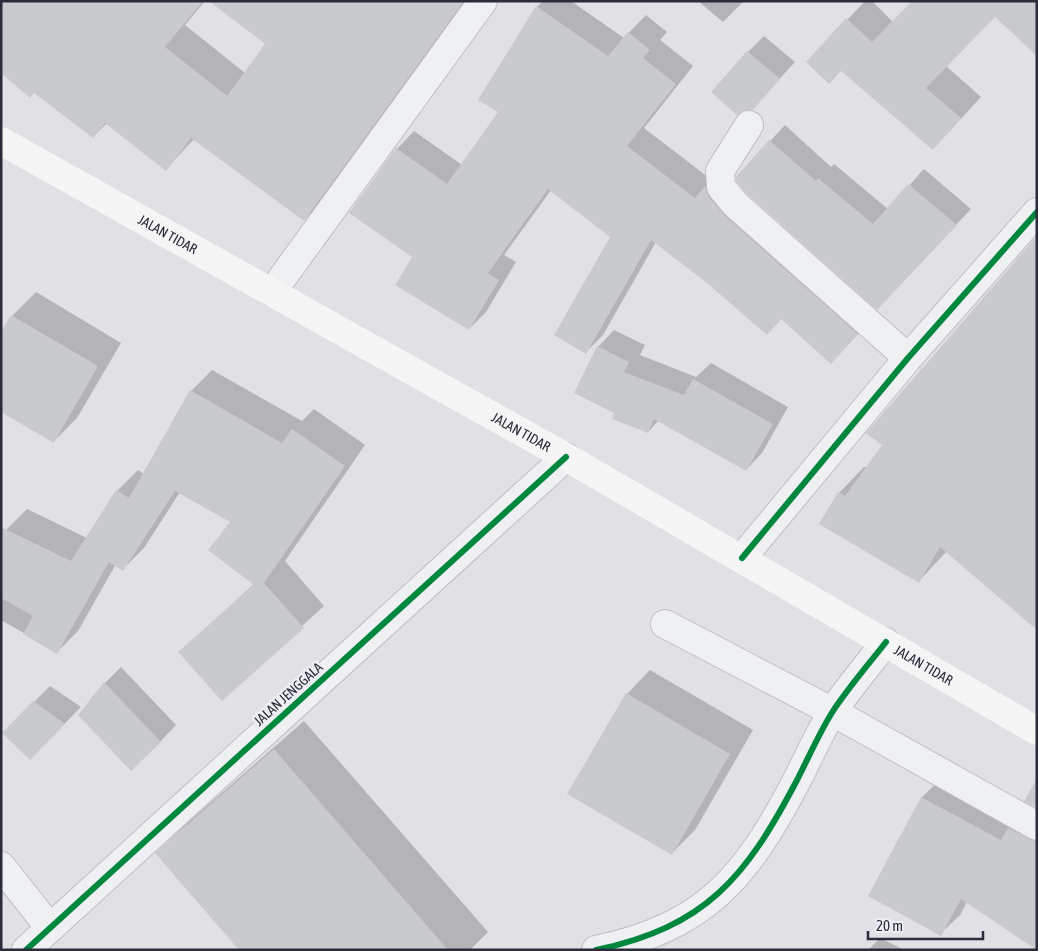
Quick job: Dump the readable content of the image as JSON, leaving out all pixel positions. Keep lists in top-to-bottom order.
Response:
{
  "streets": {
    "main road": ["JALAN TIDAR"],
    "street": ["JALAN JENGGALA"]
  },
  "crossings": [
    ["JALAN TIDAR", "JALAN JENGGALA"]
  ],
  "scale_bar": "20 m"
}
